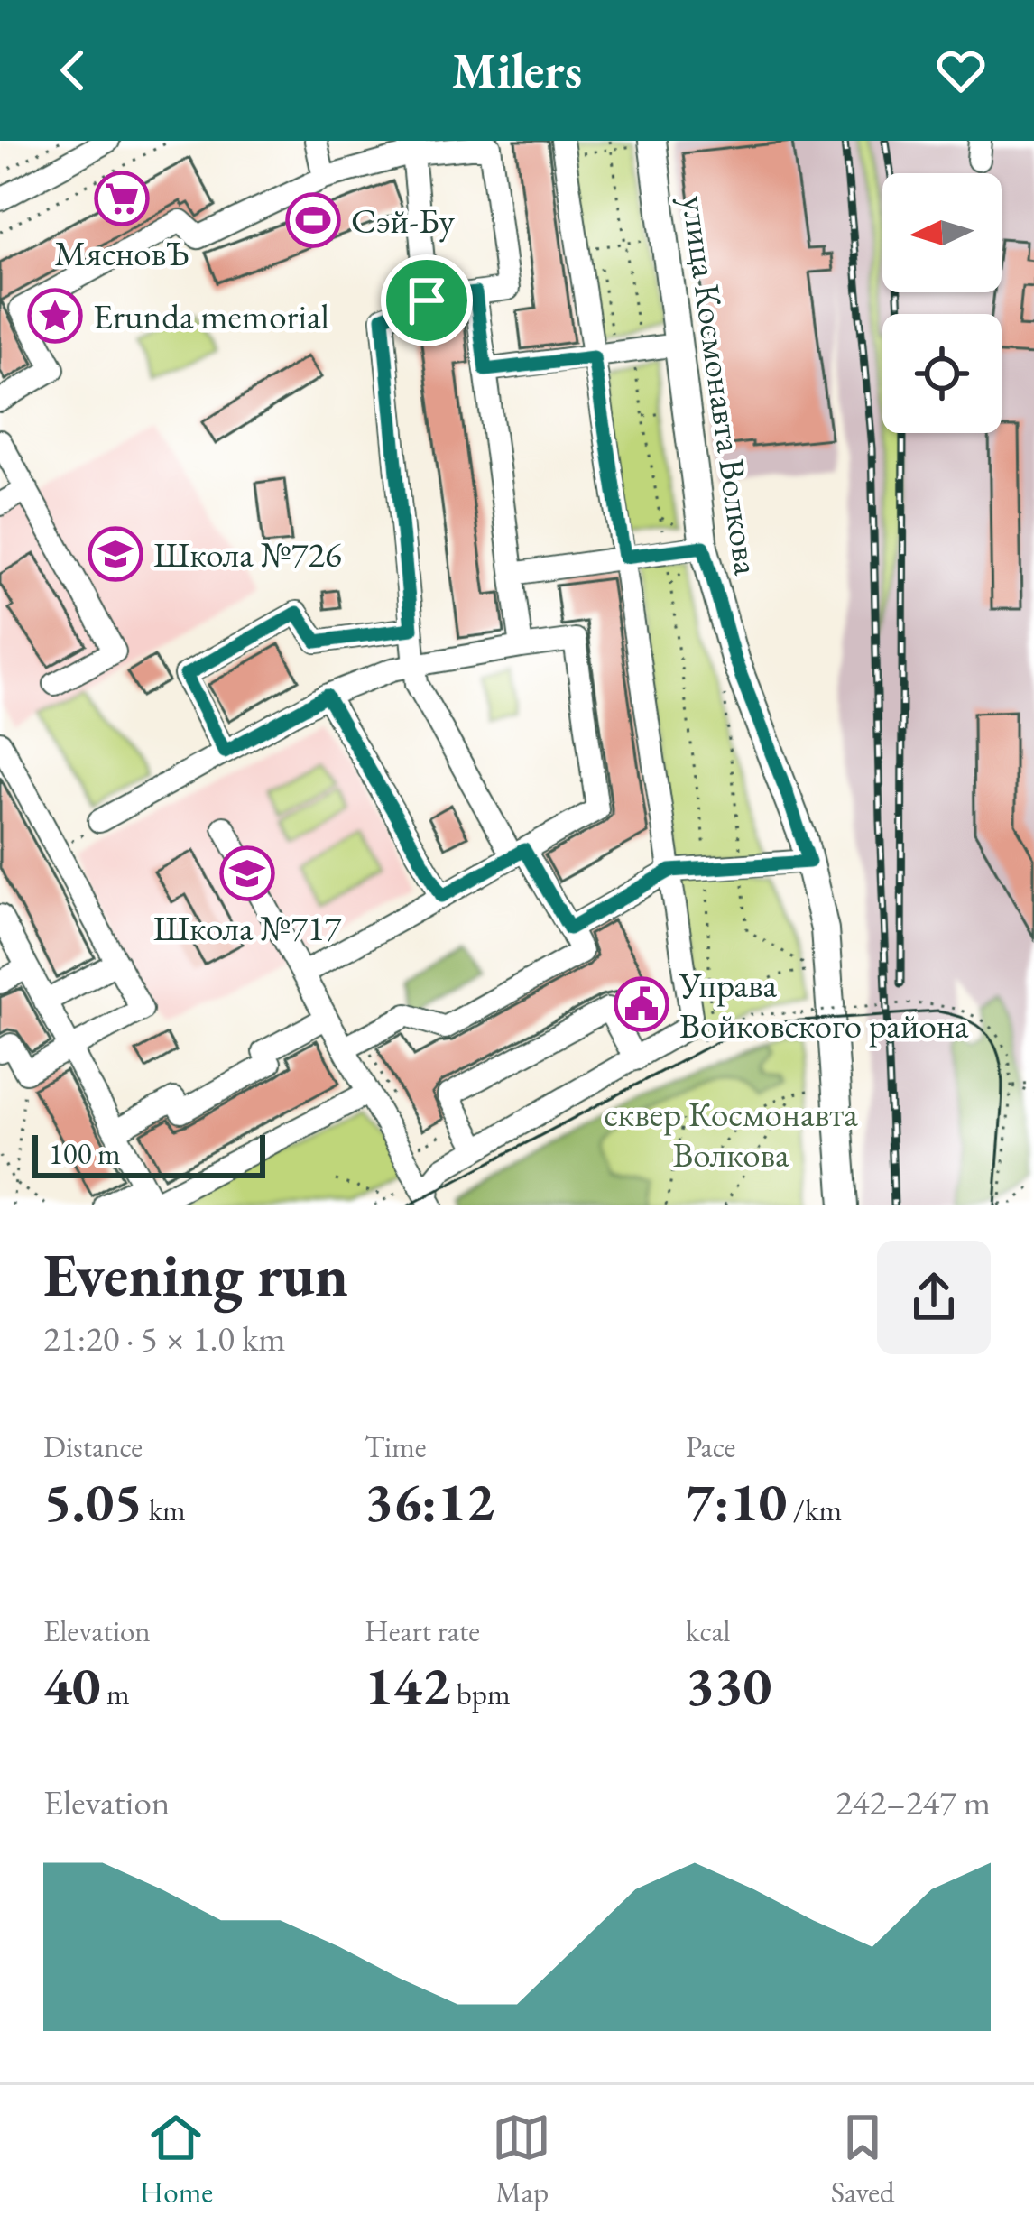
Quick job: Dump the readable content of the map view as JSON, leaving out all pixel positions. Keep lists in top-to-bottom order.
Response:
{
  "streets": {
    "main road": ["улица Космонавта Волкова"]
  },
  "parks": ["сквер Космонавта Волкова"],
  "places": {
    "supermarket": ["МясновЪ"],
    "sports": ["Сэй-Бу"],
    "place": ["Erunda memorial"],
    "school or university": ["Школа №726", "Школа №717"],
    "public building": ["Управа Войковского района"]
  },
  "scale_bar": "100 m",
  "north": "left",
  "page": {
    "header": "Milers",
    "scale": "100 m",
    "heading": ["Evening run", "21:20 · 5 × 1.0 km"],
    "stats": [
      ["Distance", "5.05 km"],
      ["Time", "36:12"],
      ["Pace", "7:10 /km"],
      ["Elevation", "40 m"],
      ["Heart rate", "142 bpm"],
      ["kcal", "330"]
    ],
    "chart": ["Elevation", "242–247 m"],
    "tabs": ["Home", "Map", "Saved"]
  }
}
